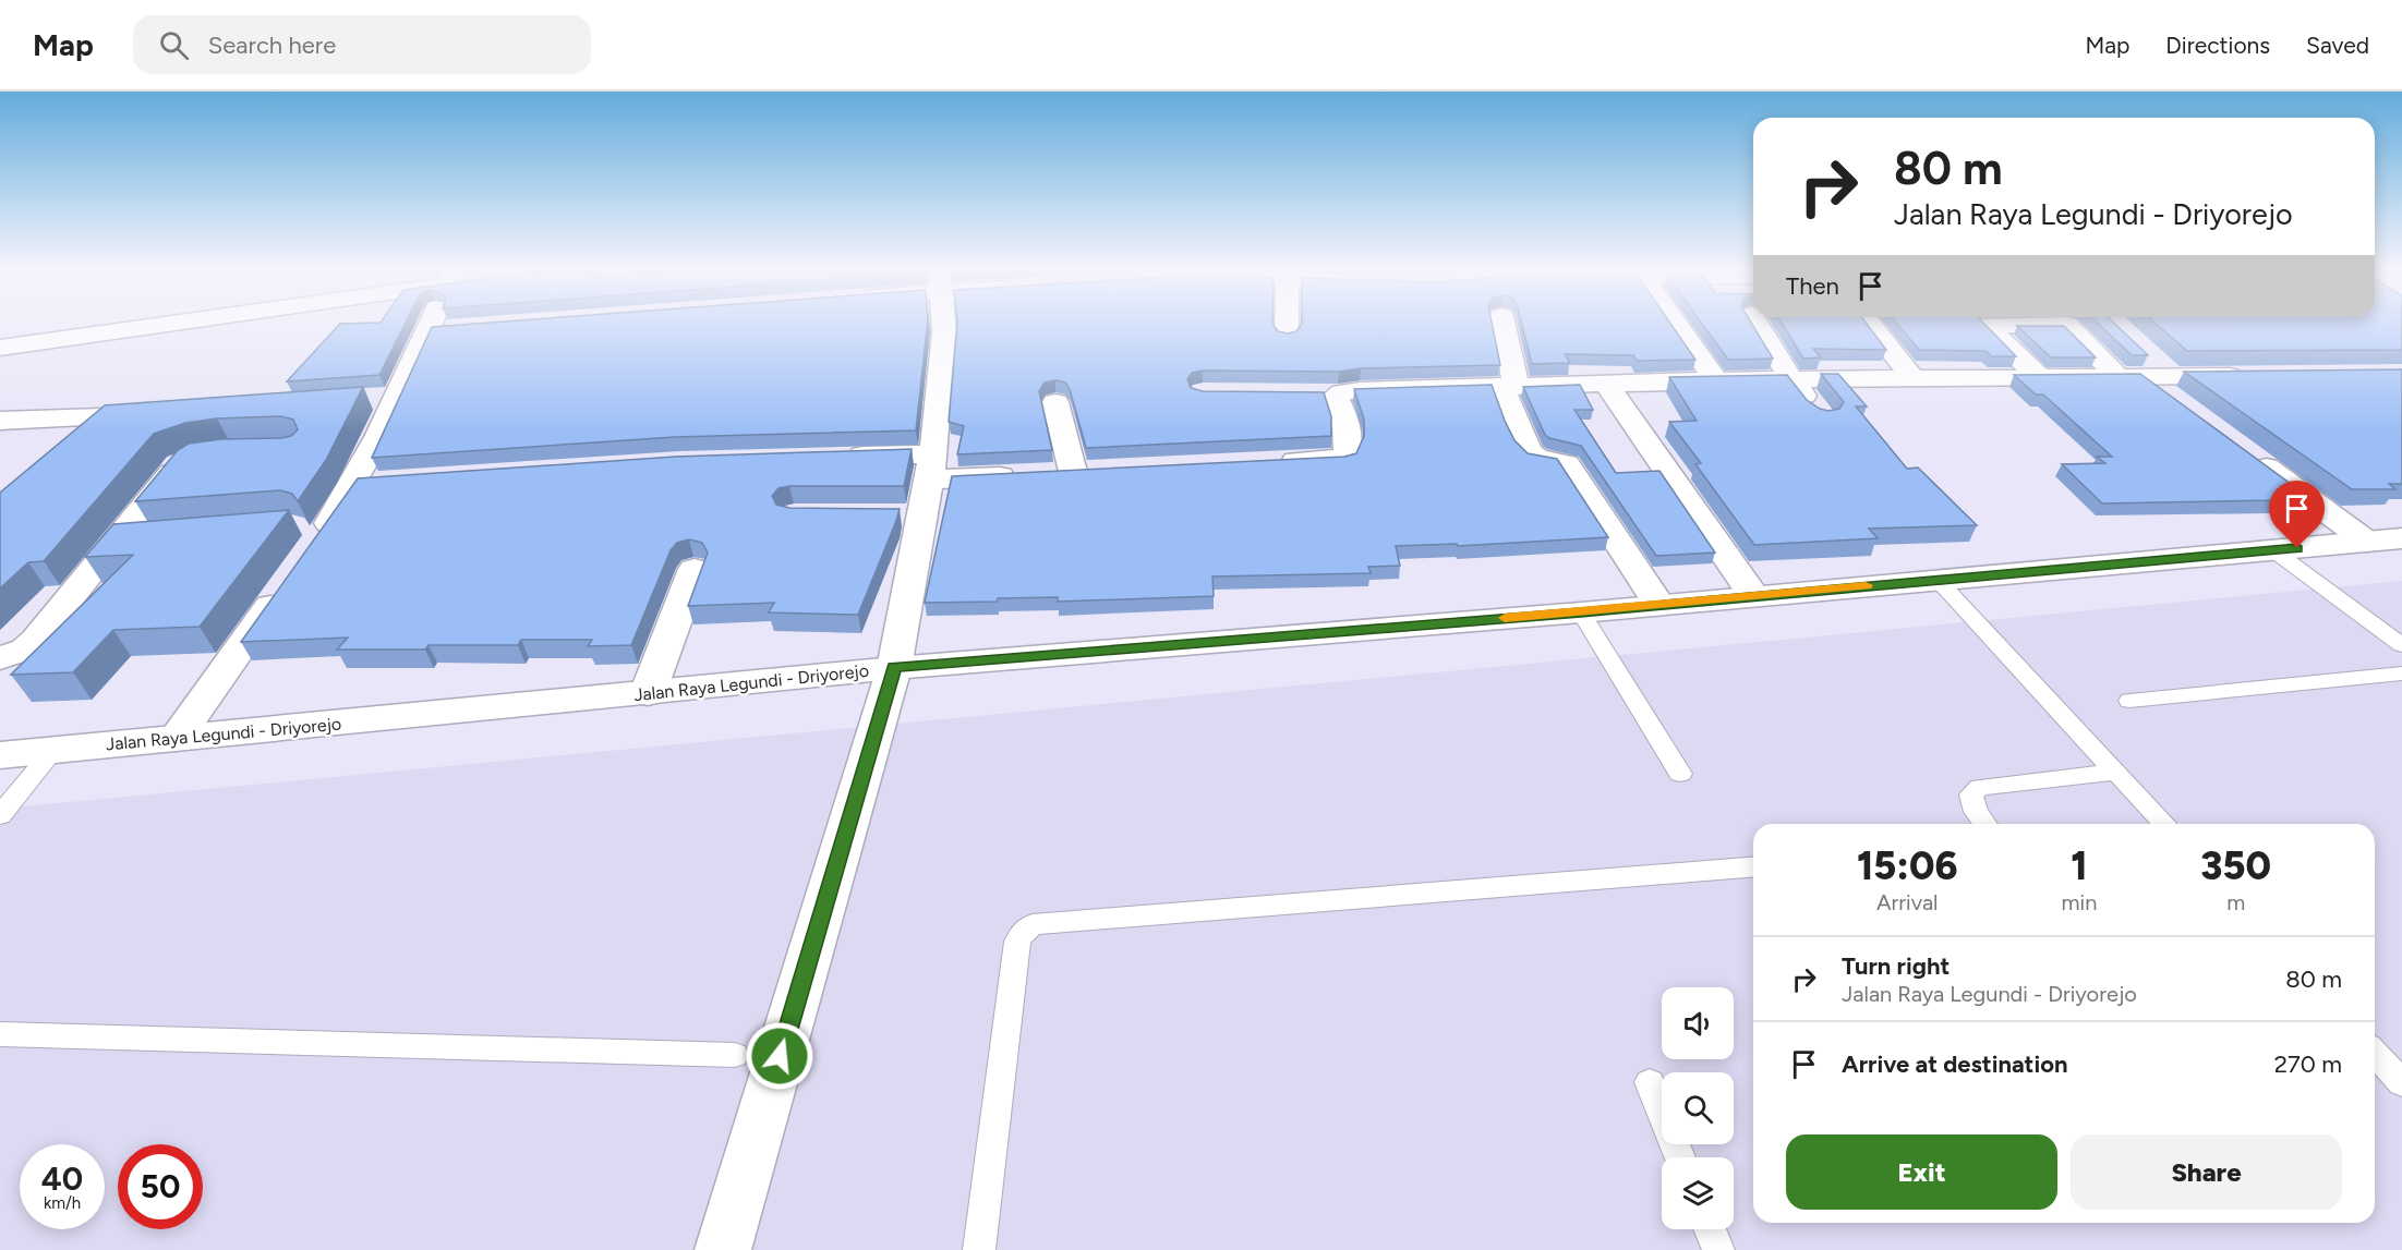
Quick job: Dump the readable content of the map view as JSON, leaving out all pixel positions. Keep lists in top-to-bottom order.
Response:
{
  "streets": {
    "street": ["Jalan Raya Legundi - Driyorejo"]
  },
  "page": {
    "header": "Map",
    "search": "Search here",
    "nav": ["Map", "Directions", "Saved"],
    "turn": ["80 m", "Jalan Raya Legundi - Driyorejo"],
    "then": "Then",
    "eta": [
      "15:06",
      "Arrival",
      "1",
      "min",
      "350",
      "m"
    ],
    "list": [
      {
        "name": "Turn right",
        "note": "Jalan Raya Legundi - Driyorejo",
        "value": "80 m"
      },
      {
        "name": "Arrive at destination",
        "value": "270 m"
      }
    ],
    "buttons": ["Exit", "Share"],
    "speed": "40 km/h",
    "limit": "50"
  }
}
